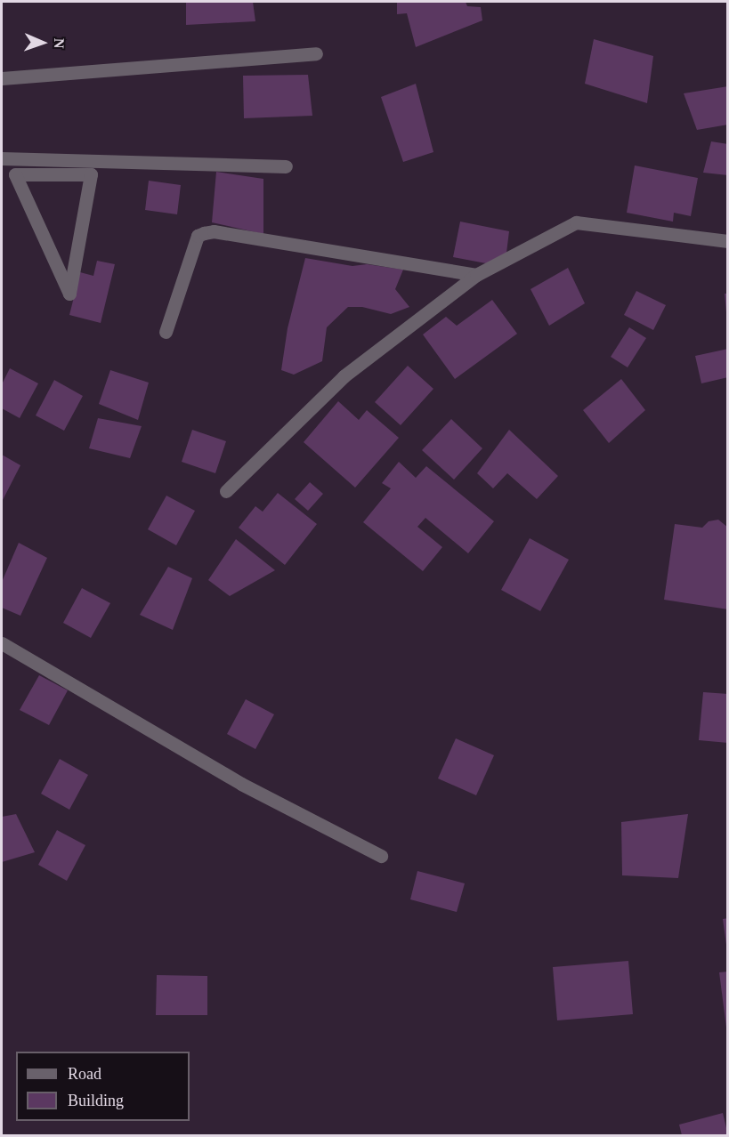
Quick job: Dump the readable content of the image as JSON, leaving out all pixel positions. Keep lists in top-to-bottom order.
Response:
{
  "legend": ["Road", "Building"],
  "north": "right"
}
